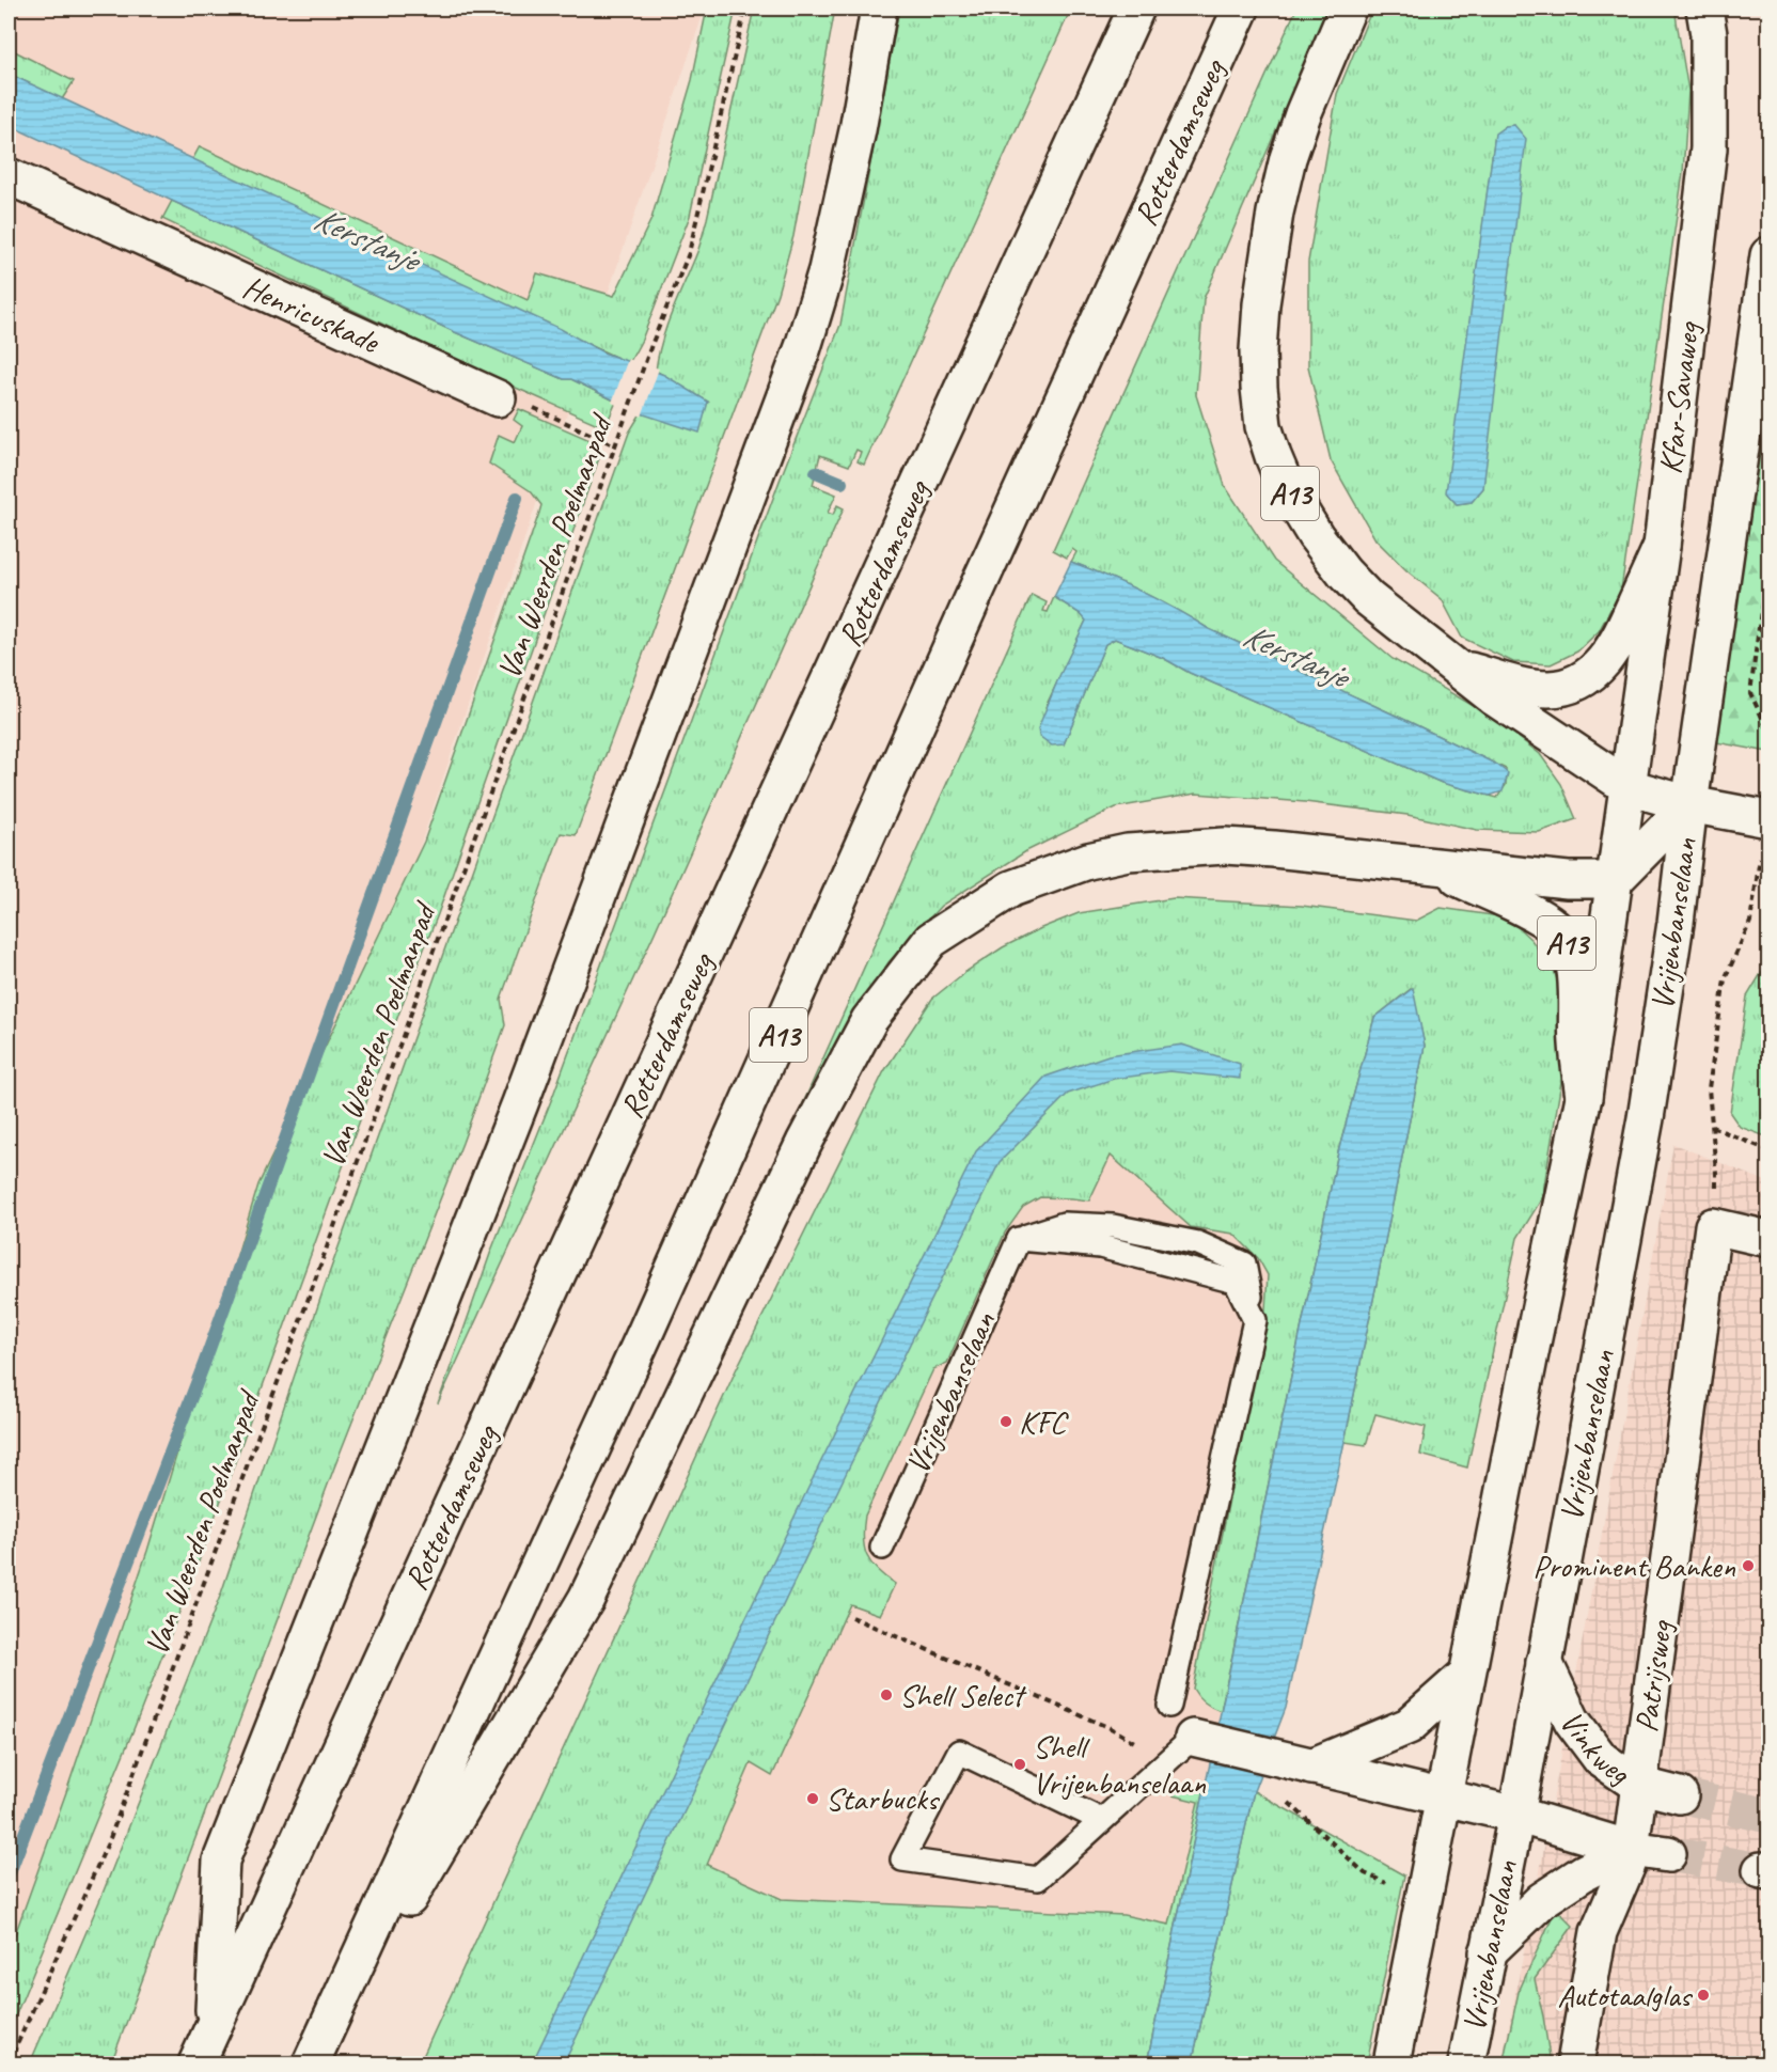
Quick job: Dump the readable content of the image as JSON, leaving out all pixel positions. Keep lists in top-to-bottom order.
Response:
{
  "streets": {
    "main road": [
      "Rotterdamseweg",
      "Henricuskade",
      "Kfar-Savaweg",
      "A13",
      "Vrijenbanselaan",
      "Patrijsweg",
      "Vinkweg"
    ],
    "path": ["Van Weerden Poelmanpad"]
  },
  "crossings": [
    ["Rotterdamseweg", "A13"],
    ["Kfar-Savaweg", "A13"],
    ["Kfar-Savaweg", "Vrijenbanselaan"],
    ["A13", "Vrijenbanselaan"],
    ["Vrijenbanselaan", "Patrijsweg"],
    ["Vrijenbanselaan", "Vinkweg"],
    ["Patrijsweg", "Vinkweg"]
  ],
  "water": ["Kerstanje"],
  "places": [
    "KFC",
    "Prominent Banken",
    "Shell Select",
    "Shell Vrijenbanselaan",
    "Starbucks",
    "Autotaalglas"
  ]
}
